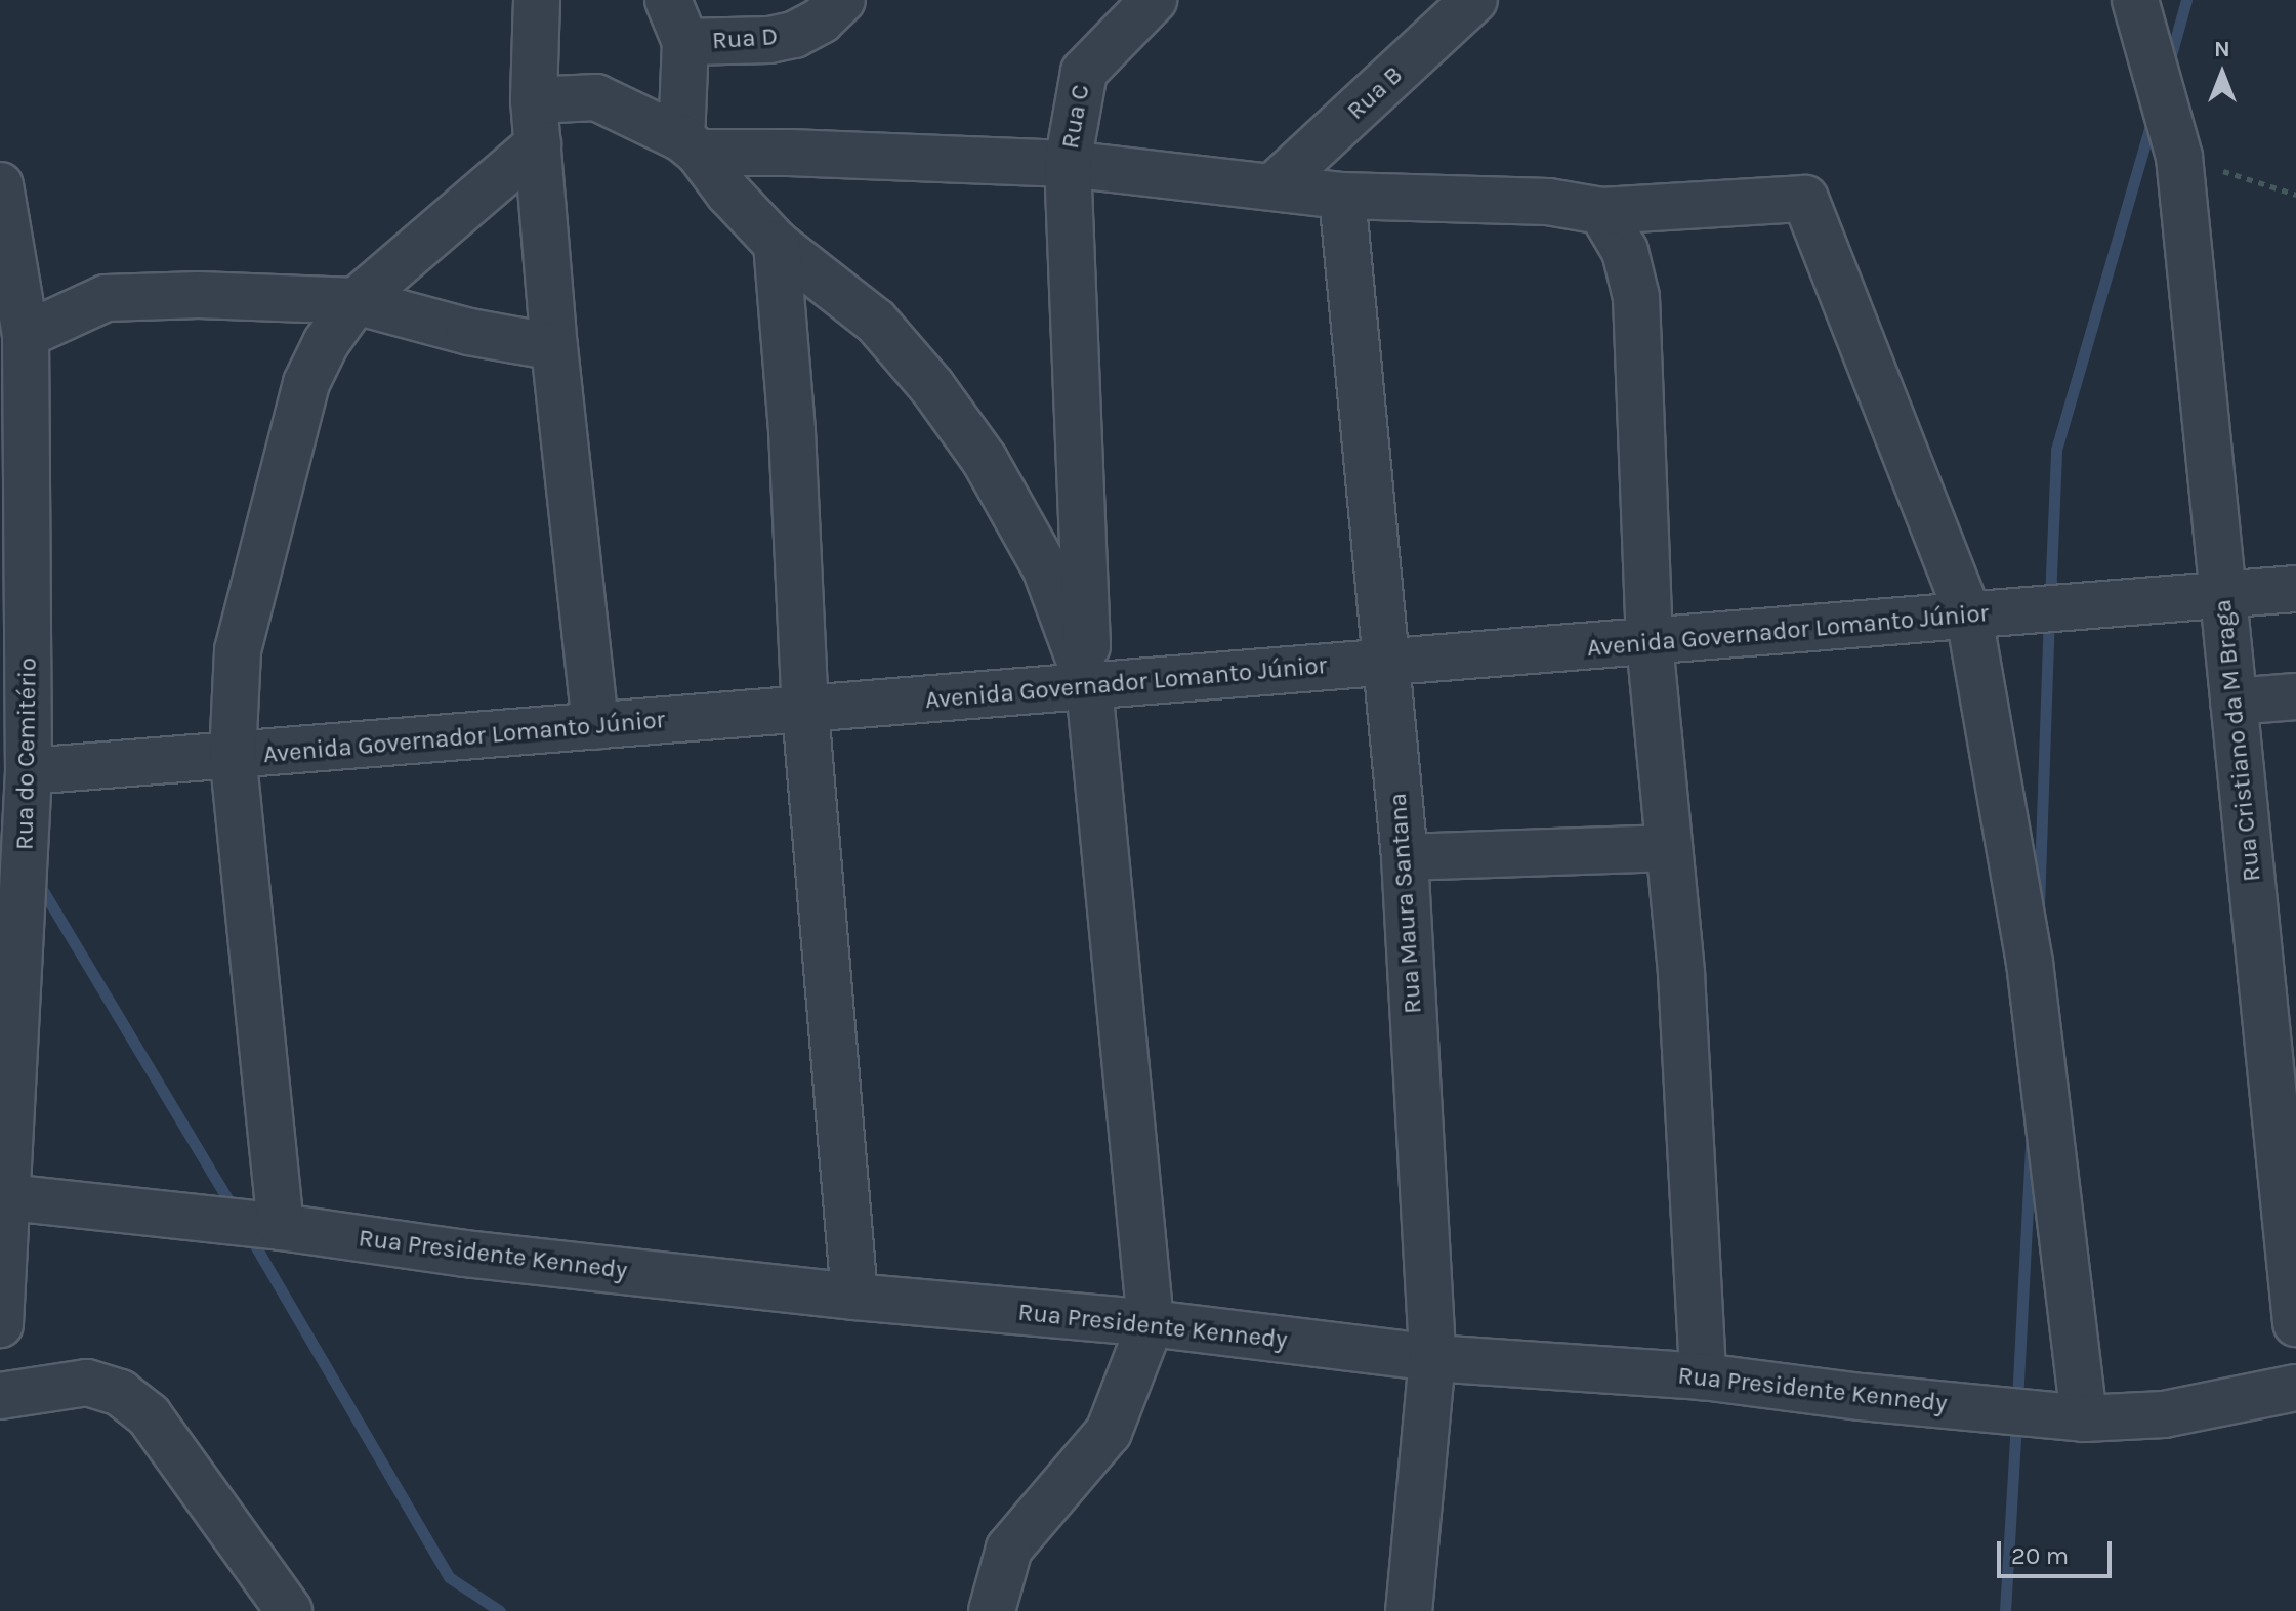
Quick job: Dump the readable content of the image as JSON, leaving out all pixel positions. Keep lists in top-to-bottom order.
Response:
{
  "streets": {
    "street": [
      "Rua D",
      "Rua B",
      "Rua C",
      "Avenida Governador Lomanto Júnior",
      "Rua Cristiano da M Braga",
      "Rua do Cemitério",
      "Rua Maura Santana",
      "Rua Presidente Kennedy"
    ]
  },
  "crossings": [
    ["Rua C", "Avenida Governador Lomanto Júnior"],
    ["Avenida Governador Lomanto Júnior", "Rua Cristiano da M Braga"],
    ["Avenida Governador Lomanto Júnior", "Rua do Cemitério"],
    ["Avenida Governador Lomanto Júnior", "Rua Maura Santana"],
    ["Rua do Cemitério", "Rua Presidente Kennedy"],
    ["Rua Maura Santana", "Rua Presidente Kennedy"]
  ],
  "scale_bar": "20 m",
  "north": "top"
}
